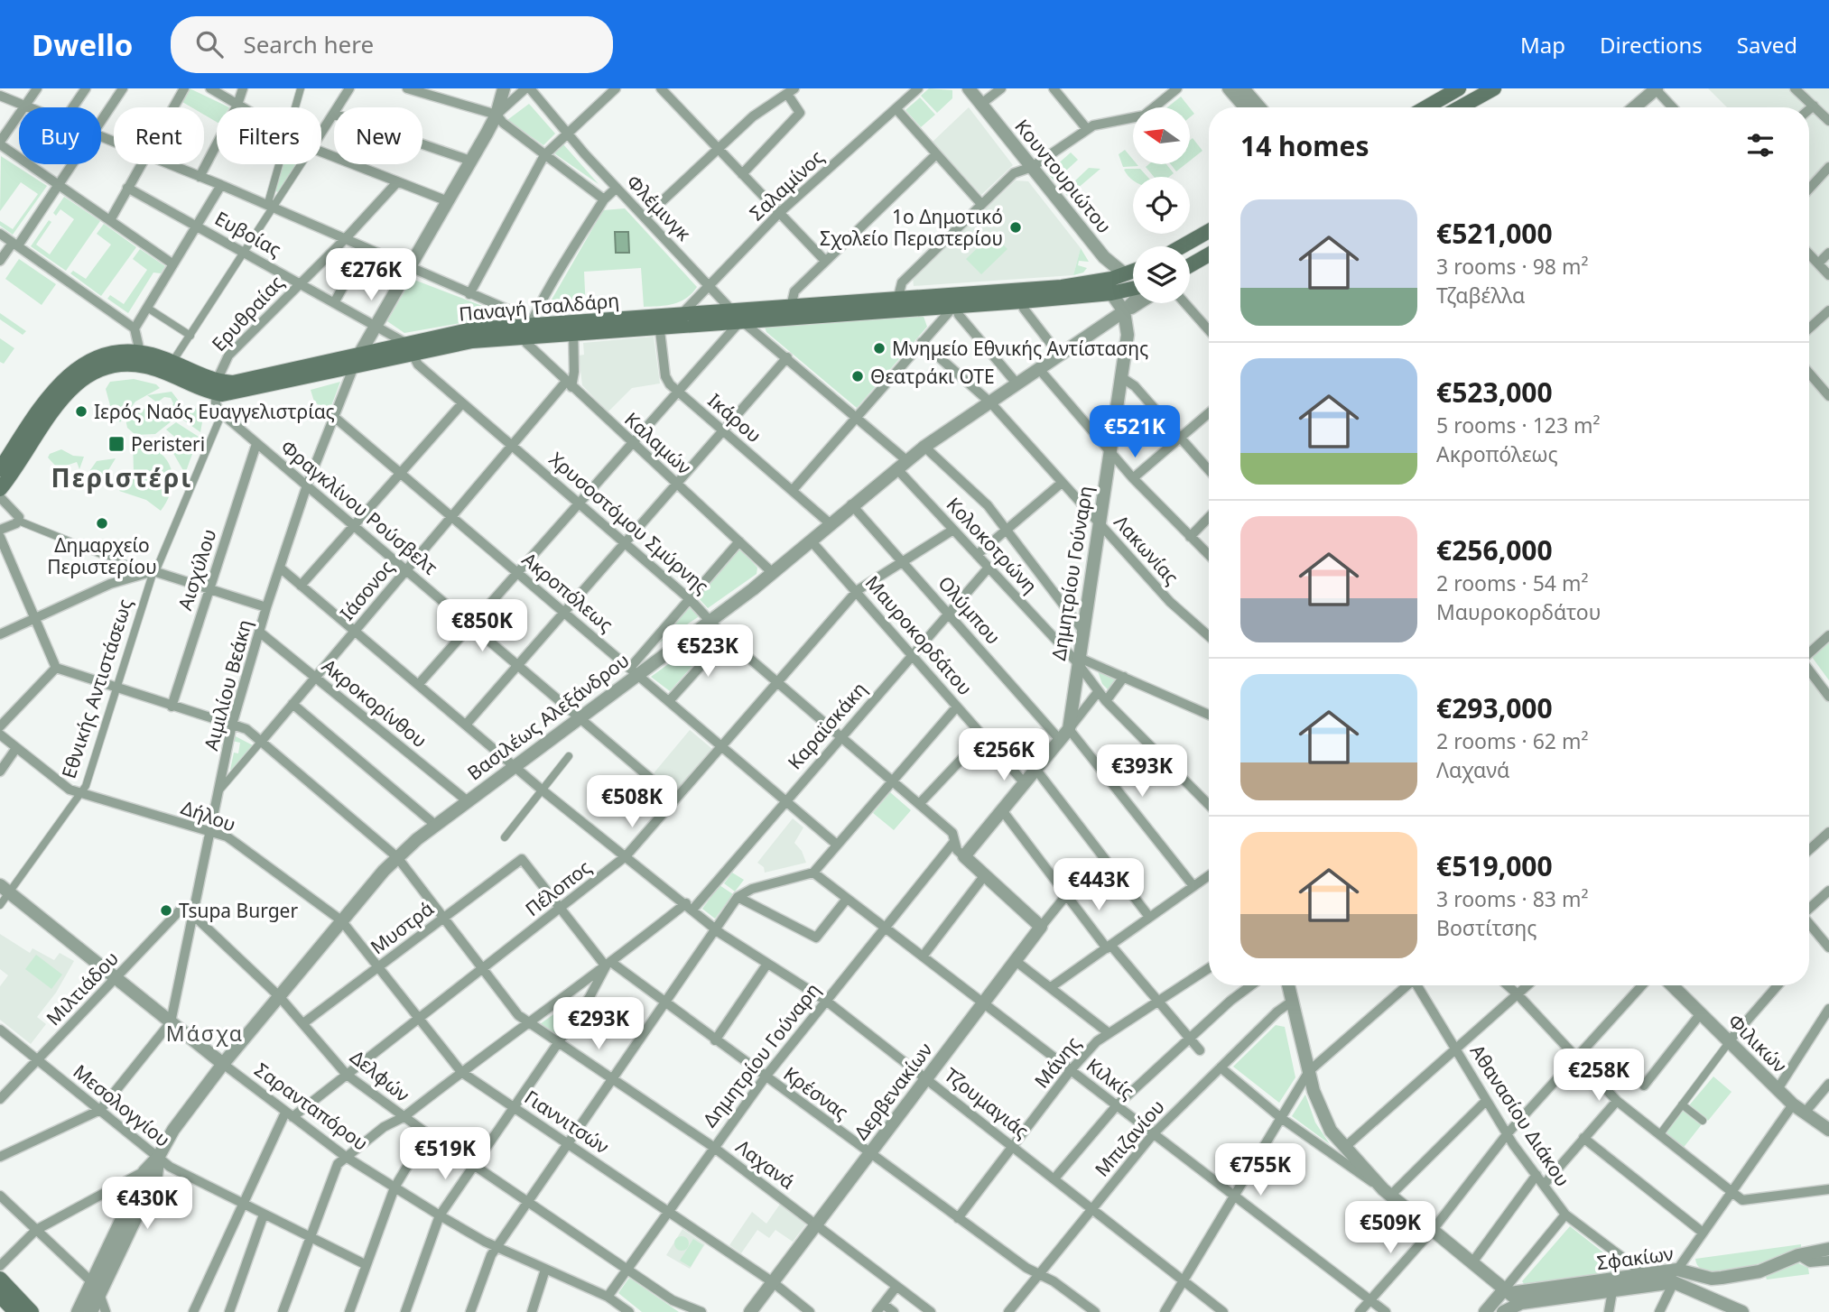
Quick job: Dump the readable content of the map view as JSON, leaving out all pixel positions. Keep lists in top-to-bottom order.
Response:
{
  "streets": {
    "main road": ["Παναγή Τσαλδάρη"],
    "street": [
      "Κουντουριώτου",
      "Σαλαμίνος",
      "Φλέμινγκ",
      "Ευβοίας",
      "Ερυθραίας",
      "Ικάρου",
      "Καλαμών",
      "Φραγκλίνου Ρούσβελτ",
      "Χρυσοστόμου Σμύρνης",
      "Κολοκοτρώνη",
      "Λακωνίας",
      "Αισχύλου",
      "Δημητρίου Γούναρη",
      "Ιάσονος",
      "Ακροπόλεως",
      "Ολύμπου",
      "Μαυροκορδάτου",
      "Αιμιλίου Βεάκη",
      "Εθνικής Αντιστάσεως",
      "Ακροκορίνθου",
      "Βασιλέως Αλεξάνδρου",
      "Καραϊσκάκη",
      "Δήλου",
      "Πέλοπος",
      "Μυστρά",
      "Μιλτιάδου",
      "Φιλικών",
      "Μάνης",
      "Δελφών",
      "Κιλκίς",
      "Δερβενακίων",
      "Κρέσνας",
      "Τζουμαγιάς",
      "Μεσολογγίου",
      "Σαρανταπόρου",
      "Αθανασίου Διάκου",
      "Γιαννιτσών",
      "Μπιζανίου",
      "Λαχανά",
      "Σφακίων"
    ]
  },
  "crossings": [
    ["Κουντουριώτου", "Παναγή Τσαλδάρη"],
    ["Σαλαμίνος", "Φλέμινγκ"],
    ["Σαλαμίνος", "Παναγή Τσαλδάρη"],
    ["Φλέμινγκ", "Παναγή Τσαλδάρη"],
    ["Φλέμινγκ", "Κολοκοτρώνη"],
    ["Ευβοίας", "Παναγή Τσαλδάρη"],
    ["Ευβοίας", "Ερυθραίας"],
    ["Ευβοίας", "Χρυσοστόμου Σμύρνης"],
    ["Παναγή Τσαλδάρη", "Ερυθραίας"],
    ["Παναγή Τσαλδάρη", "Ικάρου"],
    ["Παναγή Τσαλδάρη", "Καλαμών"],
    ["Παναγή Τσαλδάρη", "Χρυσοστόμου Σμύρνης"],
    ["Παναγή Τσαλδάρη", "Αιμιλίου Βεάκη"],
    ["Ικάρου", "Βασιλέως Αλεξάνδρου"],
    ["Καλαμών", "Ιάσονος"],
    ["Καλαμών", "Βασιλέως Αλεξάνδρου"],
    ["Φραγκλίνου Ρούσβελτ", "Αισχύλου"],
    ["Φραγκλίνου Ρούσβελτ", "Ιάσονος"],
    ["Φραγκλίνου Ρούσβελτ", "Αιμιλίου Βεάκη"],
    ["Φραγκλίνου Ρούσβελτ", "Εθνικής Αντιστάσεως"],
    ["Φραγκλίνου Ρούσβελτ", "Βασιλέως Αλεξάνδρου"],
    ["Φραγκλίνου Ρούσβελτ", "Πέλοπος"],
    ["Χρυσοστόμου Σμύρνης", "Δημητρίου Γούναρη"],
    ["Χρυσοστόμου Σμύρνης", "Ιάσονος"],
    ["Χρυσοστόμου Σμύρνης", "Βασιλέως Αλεξάνδρου"],
    ["Χρυσοστόμου Σμύρνης", "Καραϊσκάκη"],
    ["Χρυσοστόμου Σμύρνης", "Πέλοπος"],
    ["Χρυσοστόμου Σμύρνης", "Δερβενακίων"],
    ["Κολοκοτρώνη", "Δημητρίου Γούναρη"],
    ["Κολοκοτρώνη", "Βασιλέως Αλεξάνδρου"],
    ["Κολοκοτρώνη", "Καραϊσκάκη"],
    ["Κολοκοτρώνη", "Πέλοπος"],
    ["Λακωνίας", "Δημητρίου Γούναρη"],
    ["Λακωνίας", "Βασιλέως Αλεξάνδρου"],
    ["Αισχύλου", "Λαχανά"],
    ["Δημητρίου Γούναρη", "Βασιλέως Αλεξάνδρου"],
    ["Δημητρίου Γούναρη", "Δελφών"],
    ["Δημητρίου Γούναρη", "Κιλκίς"],
    ["Δημητρίου Γούναρη", "Κρέσνας"],
    ["Δημητρίου Γούναρη", "Τζουμαγιάς"],
    ["Δημητρίου Γούναρη", "Σαρανταπόρου"],
    ["Δημητρίου Γούναρη", "Γιαννιτσών"],
    ["Δημητρίου Γούναρη", "Λαχανά"],
    ["Ιάσονος", "Ακροπόλεως"],
    ["Ιάσονος", "Αιμιλίου Βεάκη"],
    ["Ιάσονος", "Ακροκορίνθου"],
    ["Ιάσονος", "Τζουμαγιάς"],
    ["Ιάσονος", "Λαχανά"],
    ["Ακροπόλεως", "Αιμιλίου Βεάκη"],
    ["Ακροπόλεως", "Βασιλέως Αλεξάνδρου"],
    ["Ακροπόλεως", "Καραϊσκάκη"],
    ["Ακροπόλεως", "Πέλοπος"],
    ["Ολύμπου", "Βασιλέως Αλεξάνδρου"],
    ["Ολύμπου", "Καραϊσκάκη"],
    ["Ολύμπου", "Πέλοπος"],
    ["Μαυροκορδάτου", "Βασιλέως Αλεξάνδρου"],
    ["Μαυροκορδάτου", "Καραϊσκάκη"],
    ["Μαυροκορδάτου", "Πέλοπος"],
    ["Αιμιλίου Βεάκη", "Ακροκορίνθου"],
    ["Αιμιλίου Βεάκη", "Δήλου"],
    ["Αιμιλίου Βεάκη", "Μιλτιάδου"],
    ["Αιμιλίου Βεάκη", "Δελφών"],
    ["Αιμιλίου Βεάκη", "Τζουμαγιάς"],
    ["Αιμιλίου Βεάκη", "Σαρανταπόρου"],
    ["Αιμιλίου Βεάκη", "Λαχανά"],
    ["Εθνικής Αντιστάσεως", "Δήλου"],
    ["Εθνικής Αντιστάσεως", "Σαρανταπόρου"],
    ["Εθνικής Αντιστάσεως", "Λαχανά"],
    ["Ακροκορίνθου", "Βασιλέως Αλεξάνδρου"],
    ["Βασιλέως Αλεξάνδρου", "Δήλου"],
    ["Βασιλέως Αλεξάνδρου", "Δελφών"],
    ["Βασιλέως Αλεξάνδρου", "Τζουμαγιάς"],
    ["Βασιλέως Αλεξάνδρου", "Μεσολογγίου"],
    ["Βασιλέως Αλεξάνδρου", "Σαρανταπόρου"],
    ["Βασιλέως Αλεξάνδρου", "Γιαννιτσών"],
    ["Βασιλέως Αλεξάνδρου", "Λαχανά"],
    ["Καραϊσκάκη", "Δελφών"],
    ["Καραϊσκάκη", "Κρέσνας"],
    ["Καραϊσκάκη", "Τζουμαγιάς"],
    ["Καραϊσκάκη", "Σαρανταπόρου"],
    ["Καραϊσκάκη", "Γιαννιτσών"],
    ["Καραϊσκάκη", "Λαχανά"],
    ["Δήλου", "Γιαννιτσών"],
    ["Πέλοπος", "Δελφών"],
    ["Πέλοπος", "Κρέσνας"],
    ["Πέλοπος", "Τζουμαγιάς"],
    ["Πέλοπος", "Σαρανταπόρου"],
    ["Πέλοπος", "Γιαννιτσών"],
    ["Πέλοπος", "Λαχανά"],
    ["Μυστρά", "Δελφών"],
    ["Μυστρά", "Κρέσνας"],
    ["Μυστρά", "Γιαννιτσών"],
    ["Μυστρά", "Λαχανά"],
    ["Μιλτιάδου", "Δελφών"],
    ["Μιλτιάδου", "Μεσολογγίου"],
    ["Μιλτιάδου", "Σαρανταπόρου"],
    ["Μάνης", "Κιλκίς"],
    ["Μάνης", "Κρέσνας"],
    ["Μάνης", "Τζουμαγιάς"],
    ["Κιλκίς", "Δερβενακίων"],
    ["Κιλκίς", "Μπιζανίου"],
    ["Δερβενακίων", "Κρέσνας"],
    ["Δερβενακίων", "Τζουμαγιάς"],
    ["Δερβενακίων", "Γιαννιτσών"],
    ["Δερβενακίων", "Λαχανά"],
    ["Κρέσνας", "Μπιζανίου"],
    ["Τζουμαγιάς", "Μπιζανίου"],
    ["Αθανασίου Διάκου", "Σφακίων"]
  ],
  "districts": ["Περιστέρι", "Μάσχα"],
  "places": {
    "other": [
      "1ο Δημοτικό Σχολείο Περιστερίου",
      "Μνημείο Εθνικής Αντίστασης",
      "Θεατράκι ΟΤΕ",
      "Ιερός Ναός Ευαγγελιστρίας",
      "Δημαρχείο Περιστερίου",
      "Tsupa Burger"
    ],
    "transit": ["Peristeri"]
  },
  "north": "left",
  "page": {
    "header": "Dwello",
    "search": "Search here",
    "nav": ["Map", "Directions", "Saved"],
    "chip": [
      "Buy",
      "Rent",
      "Filters",
      "New"
    ],
    "heading": "14 homes",
    "list": [
      {
        "name": "€521,000",
        "note": "3 rooms · 98 m² · Τζαβέλλα"
      },
      {
        "name": "€523,000",
        "note": "5 rooms · 123 m² · Ακροπόλεως"
      },
      {
        "name": "€256,000",
        "note": "2 rooms · 54 m² · Μαυροκορδάτου"
      },
      {
        "name": "€293,000",
        "note": "2 rooms · 62 m² · Λαχανά"
      },
      {
        "name": "€519,000",
        "note": "3 rooms · 83 m² · Βοστίτσης"
      }
    ],
    "price": [
      "€276K",
      "€521K",
      "€850K",
      "€523K",
      "€256K",
      "€393K",
      "€508K",
      "€443K",
      "€293K",
      "€258K",
      "€519K",
      "€755K",
      "€430K",
      "€509K"
    ]
  }
}
